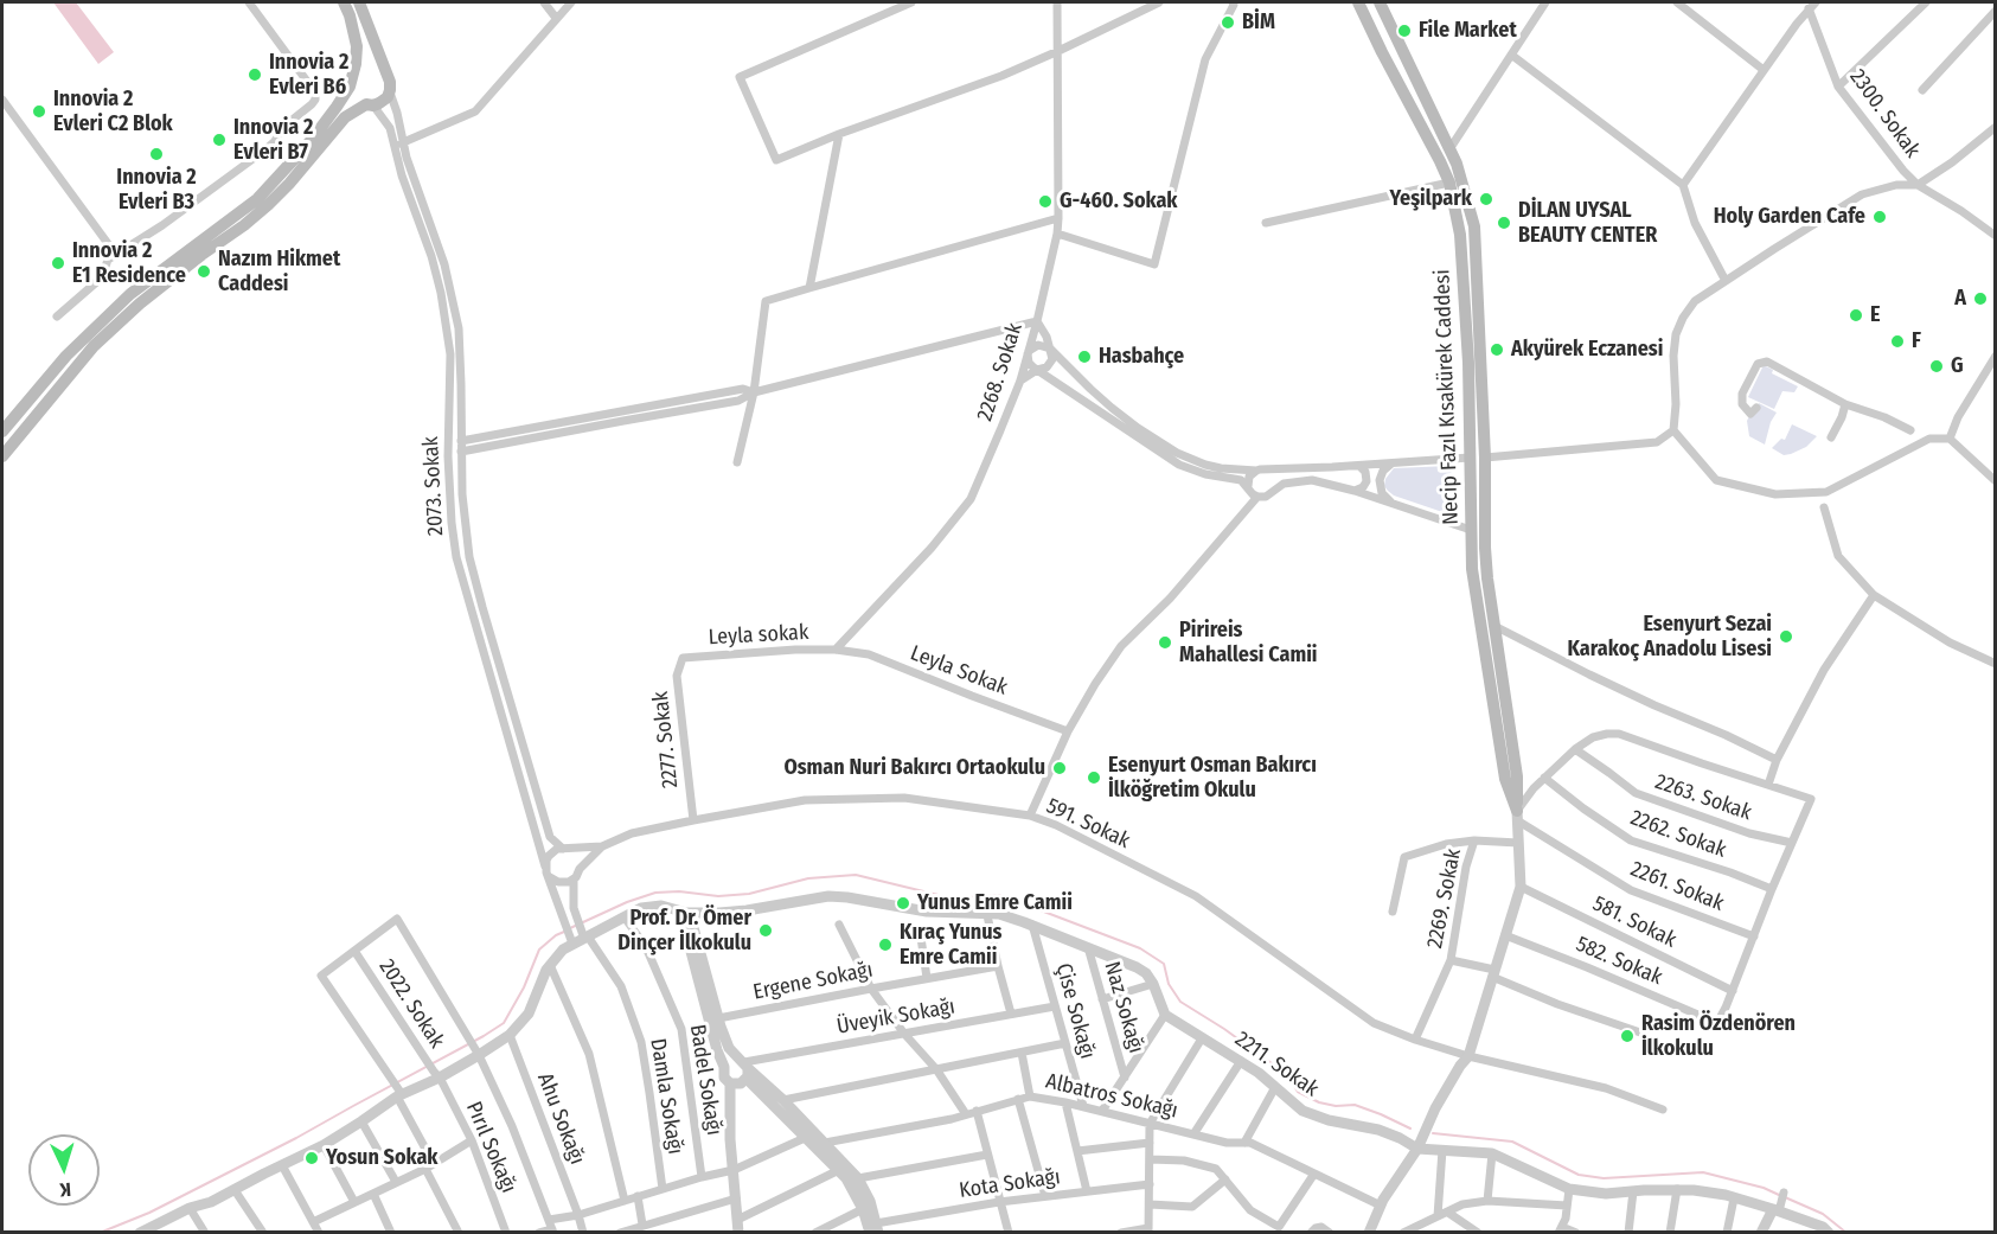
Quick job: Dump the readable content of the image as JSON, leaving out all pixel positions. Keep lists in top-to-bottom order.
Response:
{
  "streets": {
    "main road": ["Necip Fazıl Kısakürek Caddesi"],
    "street": [
      "2300. Sokak",
      "2268. Sokak",
      "2073. Sokak",
      "Leyla sokak",
      "Leyla Sokak",
      "2277. Sokak",
      "2263. Sokak",
      "591. Sokak",
      "2262. Sokak",
      "2261. Sokak",
      "2269. Sokak",
      "581. Sokak",
      "582. Sokak",
      "Ergene Sokağı",
      "2022. Sokak",
      "Naz Sokağı",
      "Çise Sokağı",
      "Üveyik Sokağı",
      "2211. Sokak",
      "Badel Sokağı",
      "Damla Sokağı",
      "Albatros Sokağı",
      "Ahu Sokağı",
      "Pırıl Sokağı",
      "Kota Sokağı"
    ]
  },
  "crossings": [
    ["2268. Sokak", "Leyla sokak"],
    ["2268. Sokak", "Leyla Sokak"],
    ["Necip Fazıl Kısakürek Caddesi", "591. Sokak"],
    ["Necip Fazıl Kısakürek Caddesi", "2261. Sokak"],
    ["Necip Fazıl Kısakürek Caddesi", "581. Sokak"],
    ["Necip Fazıl Kısakürek Caddesi", "582. Sokak"],
    ["Necip Fazıl Kısakürek Caddesi", "2211. Sokak"],
    ["Necip Fazıl Kısakürek Caddesi", "Albatros Sokağı"],
    ["Leyla sokak", "Leyla Sokak"],
    ["Leyla sokak", "2277. Sokak"],
    ["2277. Sokak", "591. Sokak"],
    ["591. Sokak", "2269. Sokak"],
    ["581. Sokak", "582. Sokak"],
    ["2022. Sokak", "Pırıl Sokağı"],
    ["Çise Sokağı", "Üveyik Sokağı"],
    ["Çise Sokağı", "Albatros Sokağı"]
  ],
  "places": [
    "BİM",
    "File Market",
    "Innovia 2 Evleri B6",
    "Innovia 2 Evleri C2 Blok",
    "Innovia 2 Evleri B7",
    "Innovia 2 Evleri B3",
    "Yeşilpark",
    "G-460. Sokak",
    "Holy Garden Cafe",
    "DİLAN UYSAL BEAUTY CENTER",
    "Innovia 2 E1 Residence",
    "Nazım Hikmet Caddesi",
    "A",
    "E",
    "F",
    "Akyürek Eczanesi",
    "Hasbahçe",
    "G",
    "Esenyurt Sezai Karakoç Anadolu Lisesi",
    "Pirireis Mahallesi Camii",
    "Osman Nuri Bakırcı Ortaokulu",
    "Esenyurt Osman Bakırcı İlköğretim Okulu",
    "Yunus Emre Camii",
    "Prof. Dr. Ömer Dinçer İlkokulu",
    "Kıraç Yunus Emre Camii",
    "Rasim Özdenören İlkokulu",
    "Yosun Sokak"
  ],
  "north": "bottom"
}
